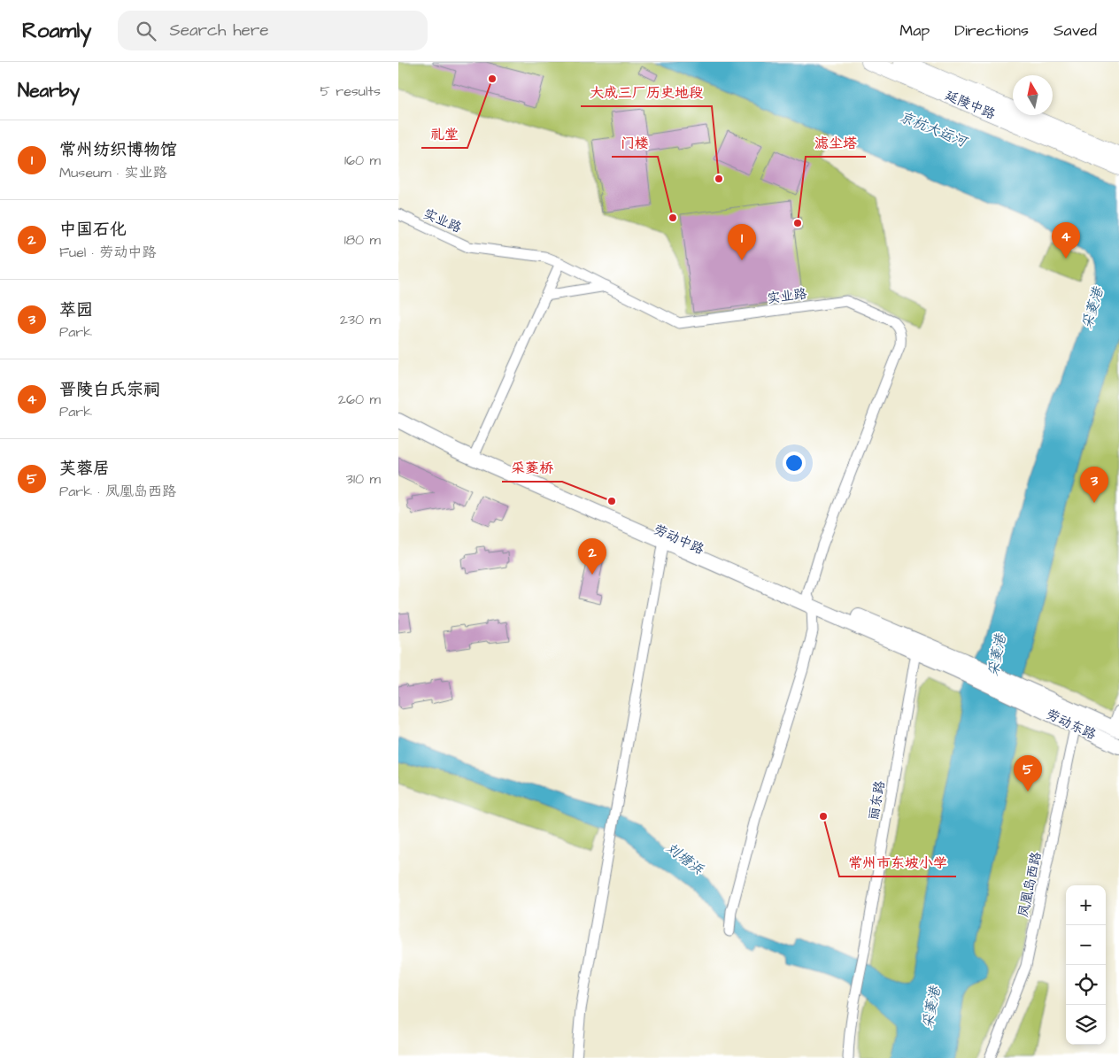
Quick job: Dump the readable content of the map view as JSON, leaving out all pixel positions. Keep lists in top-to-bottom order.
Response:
{
  "streets": {
    "main road": ["延陵中路", "劳动中路", "劳动东路"],
    "street": ["实业路", "丽东路", "凤凰岛西路"]
  },
  "crossings": [
    ["实业路", "劳动中路"],
    ["劳动中路", "丽东路"],
    ["劳动东路", "凤凰岛西路"]
  ],
  "water": ["京杭大运河", "采菱港", "刘塘浜"],
  "places": [
    "礼堂",
    "大成三厂历史地段",
    "门楼",
    "滤尘塔",
    "采菱桥",
    "常州市东坡小学"
  ],
  "north": "top",
  "page": {
    "header": "Roamly",
    "search": "Search here",
    "nav": ["Map", "Directions", "Saved"],
    "heading": ["Nearby", "5 results"],
    "list": [
      {
        "mark": "1",
        "name": "常州纺织博物馆",
        "note": "Museum · 实业路",
        "value": "160 m"
      },
      {
        "mark": "2",
        "name": "中国石化",
        "note": "Fuel · 劳动中路",
        "value": "180 m"
      },
      {
        "mark": "3",
        "name": "萃园",
        "note": "Park",
        "value": "230 m"
      },
      {
        "mark": "4",
        "name": "晋陵白氏宗祠",
        "note": "Park",
        "value": "260 m"
      },
      {
        "mark": "5",
        "name": "芙蓉居",
        "note": "Park · 凤凰岛西路",
        "value": "310 m"
      }
    ],
    "pins": [
      "4",
      "1",
      "3",
      "2",
      "5"
    ],
    "map_buttons": ["+", "−"]
  }
}
